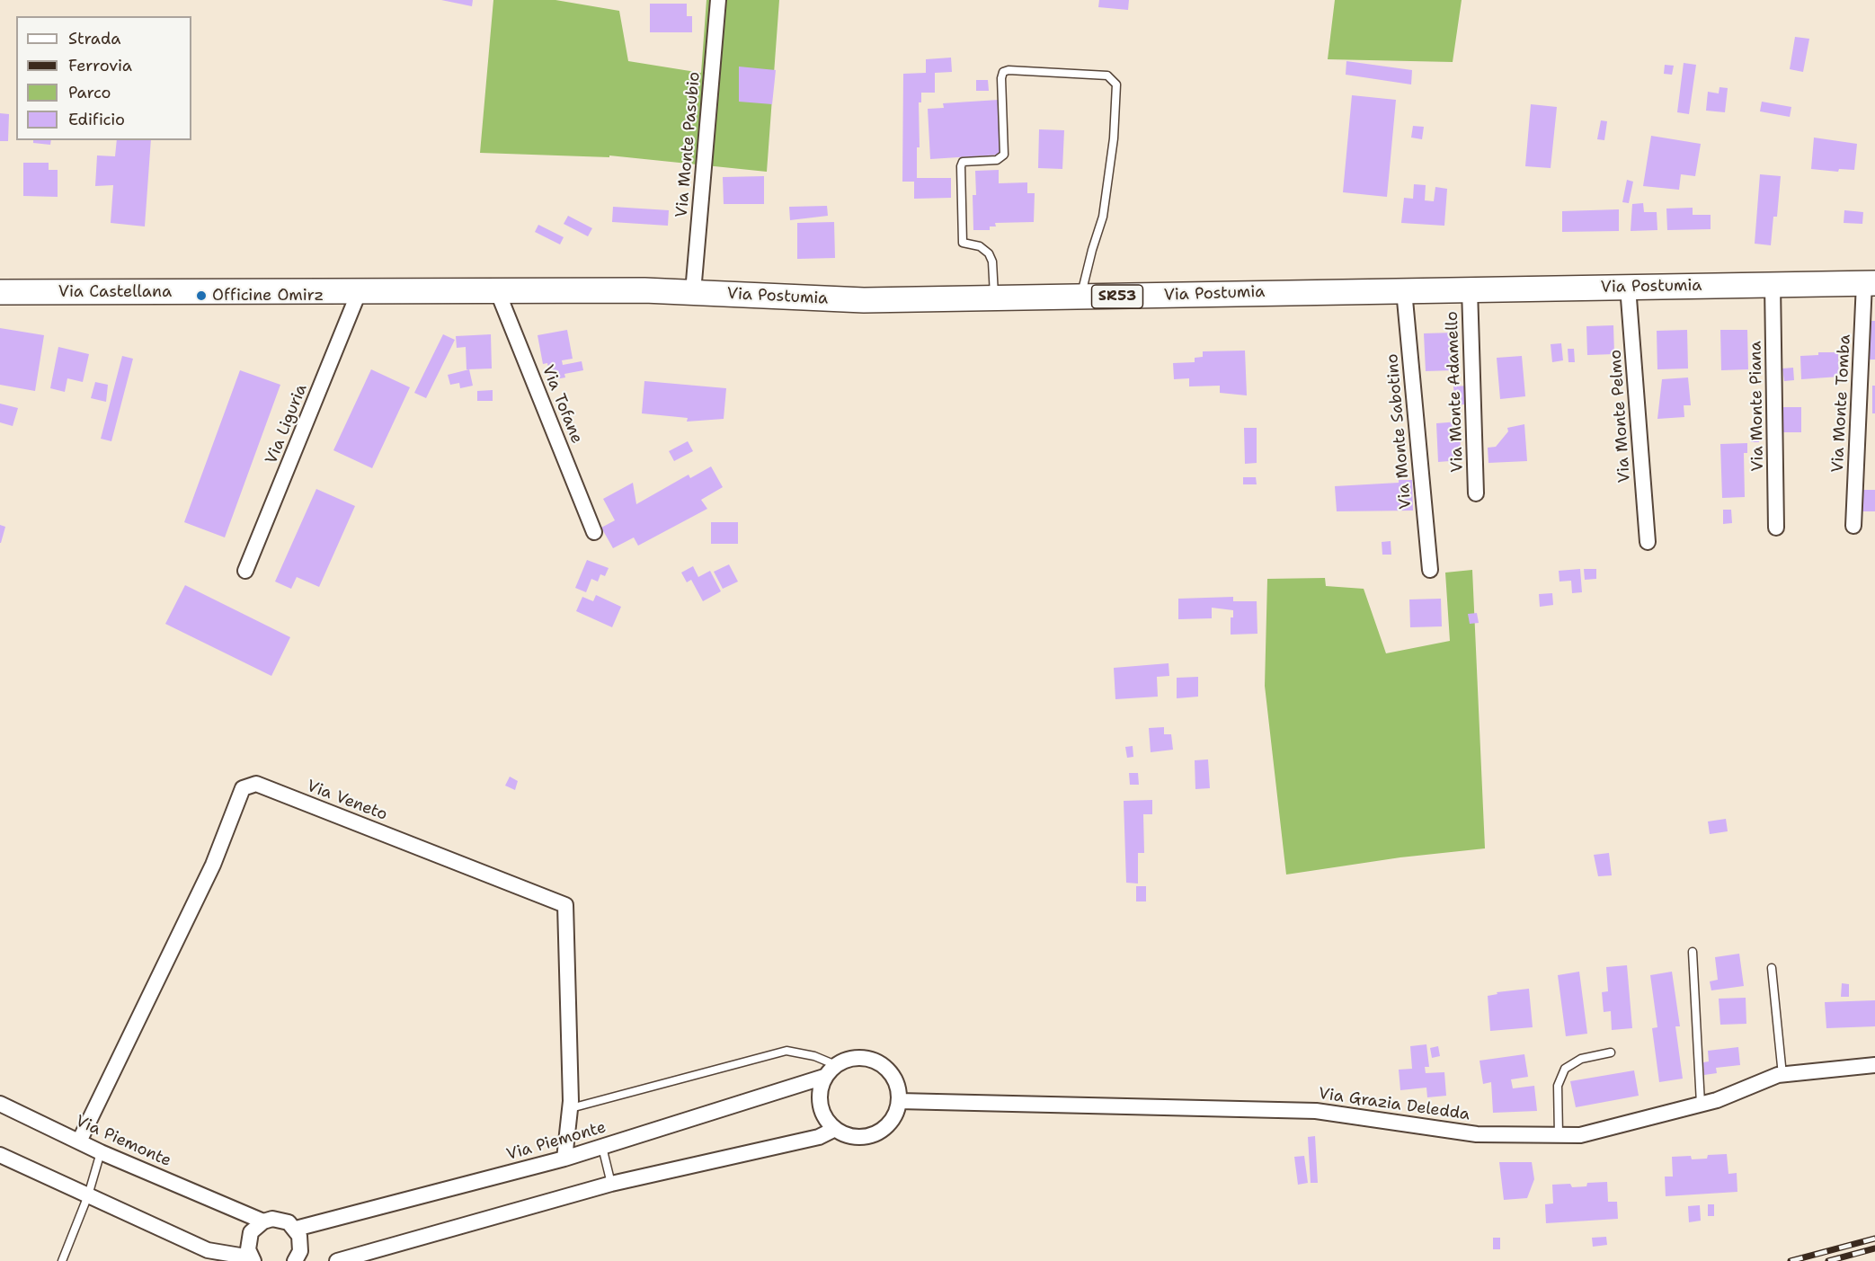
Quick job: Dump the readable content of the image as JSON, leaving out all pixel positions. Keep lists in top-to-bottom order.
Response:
{
  "streets": {
    "main road": ["Via Postumia", "Via Castellana", "SR53"],
    "street": [
      "Via Monte Pasubio",
      "Via Monte Adamello",
      "Via Monte Tomba",
      "Via Tofane",
      "Via Monte Piana",
      "Via Monte Pelmo",
      "Via Liguria",
      "Via Monte Sabotino",
      "Via Veneto",
      "Via Grazia Deledda",
      "Via Piemonte"
    ]
  },
  "crossings": [
    ["Via Monte Pasubio", "Via Postumia"],
    ["Via Postumia", "Via Castellana"],
    ["Via Postumia", "Via Monte Adamello"],
    ["Via Postumia", "Via Monte Tomba"],
    ["Via Postumia", "Via Tofane"],
    ["Via Postumia", "Via Monte Piana"],
    ["Via Postumia", "Via Monte Pelmo"],
    ["Via Postumia", "Via Liguria"],
    ["Via Postumia", "Via Monte Sabotino"],
    ["Via Castellana", "Via Liguria"],
    ["Via Veneto", "Via Piemonte"],
    ["Via Grazia Deledda", "Via Piemonte"]
  ],
  "places": ["Officine Omirz"],
  "legend": [
    "Strada",
    "Ferrovia",
    "Parco",
    "Edificio"
  ]
}
